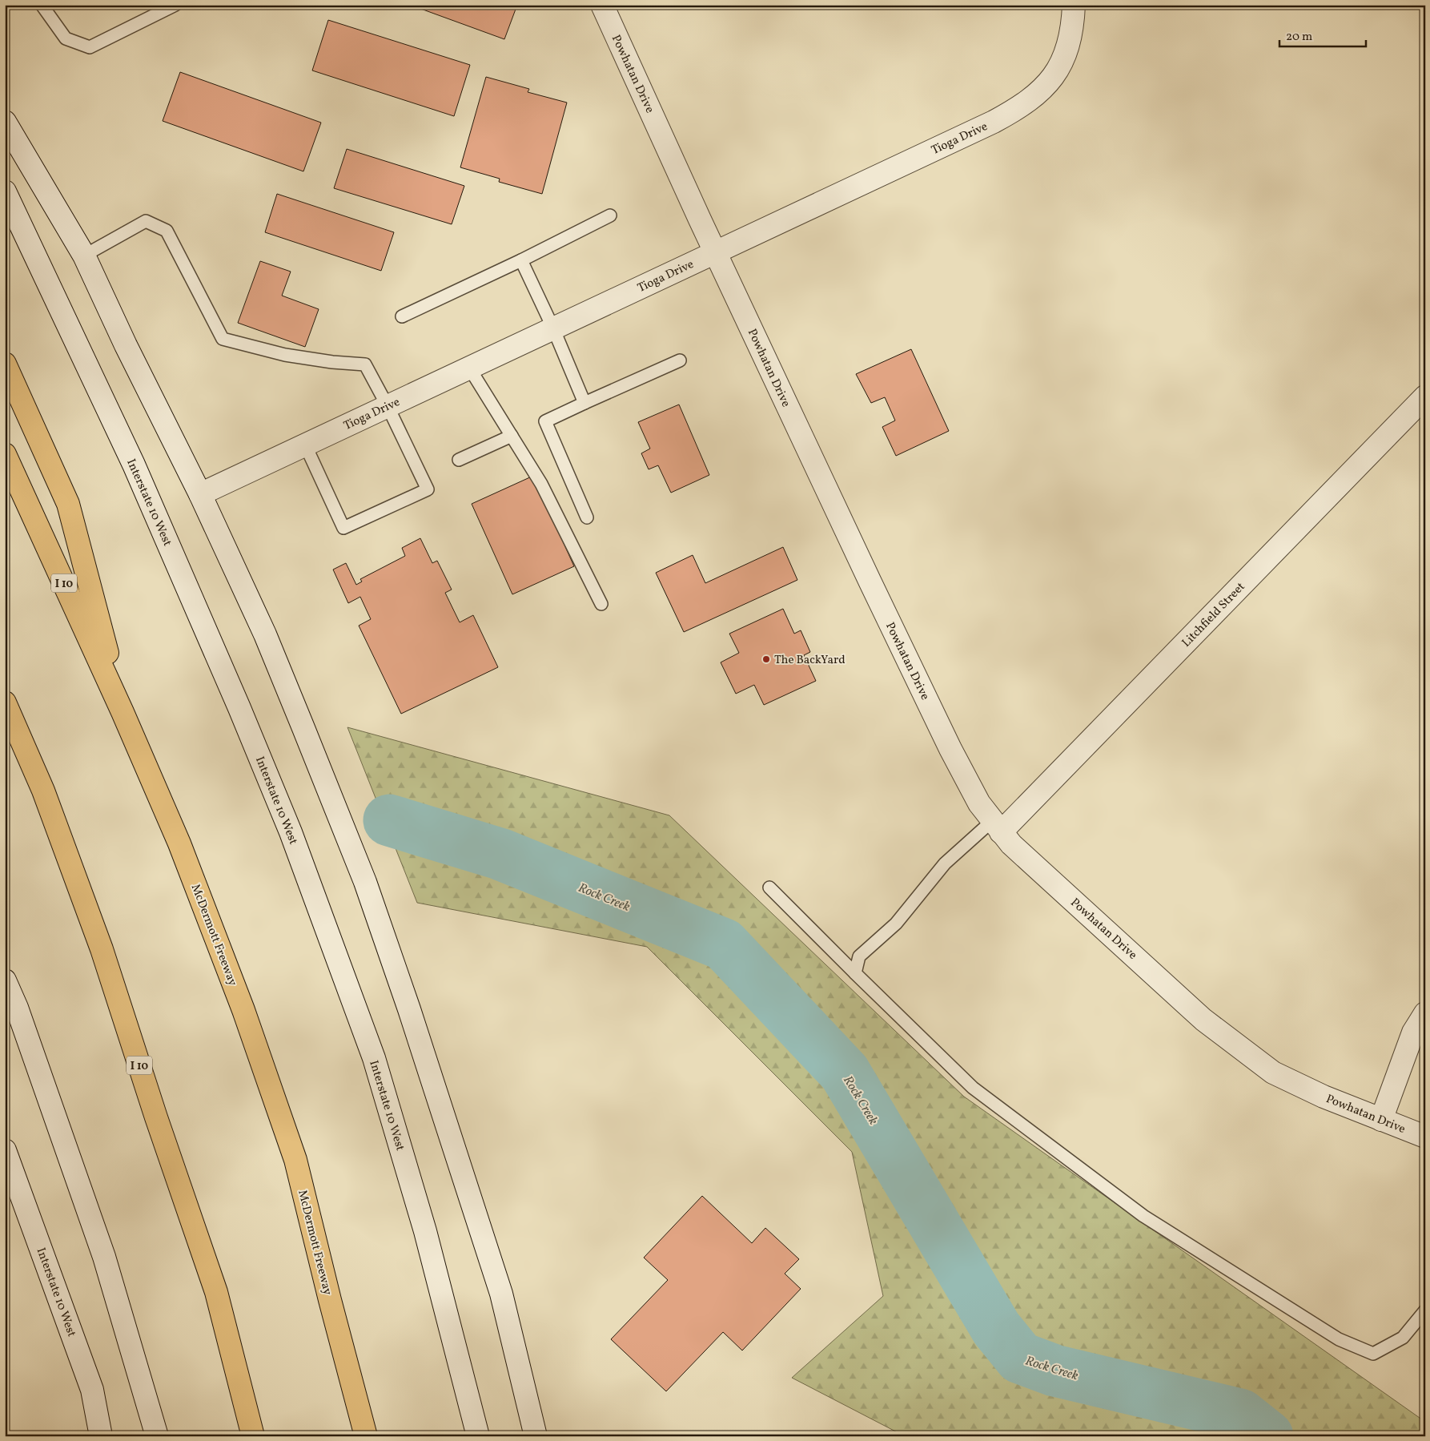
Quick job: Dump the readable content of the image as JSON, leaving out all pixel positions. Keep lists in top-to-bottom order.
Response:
{
  "streets": {
    "highway": ["I 10", "McDermott Freeway"],
    "main road": [
      "Powhatan Drive",
      "Tioga Drive",
      "Interstate 10 West",
      "Litchfield Street"
    ]
  },
  "crossings": [
    ["Powhatan Drive", "Tioga Drive"],
    ["Powhatan Drive", "Litchfield Street"]
  ],
  "water": ["Rock Creek"],
  "places": ["The BackYard"],
  "scale_bar": "20 m"
}
